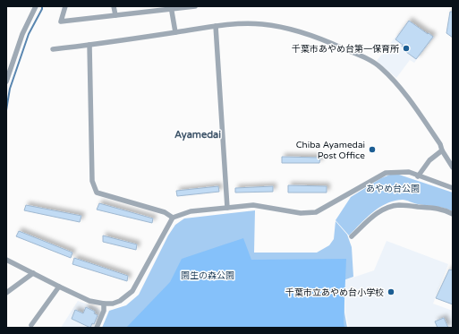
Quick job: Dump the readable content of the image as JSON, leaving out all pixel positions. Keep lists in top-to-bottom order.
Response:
{
  "districts": ["Ayamedai"],
  "parks": ["あやめ台公園", "園生の森公園"],
  "places": ["千葉市あやめ台第一保育所", "Chiba Ayamedai Post Office", "千葉市立あやめ台小学校"]
}
